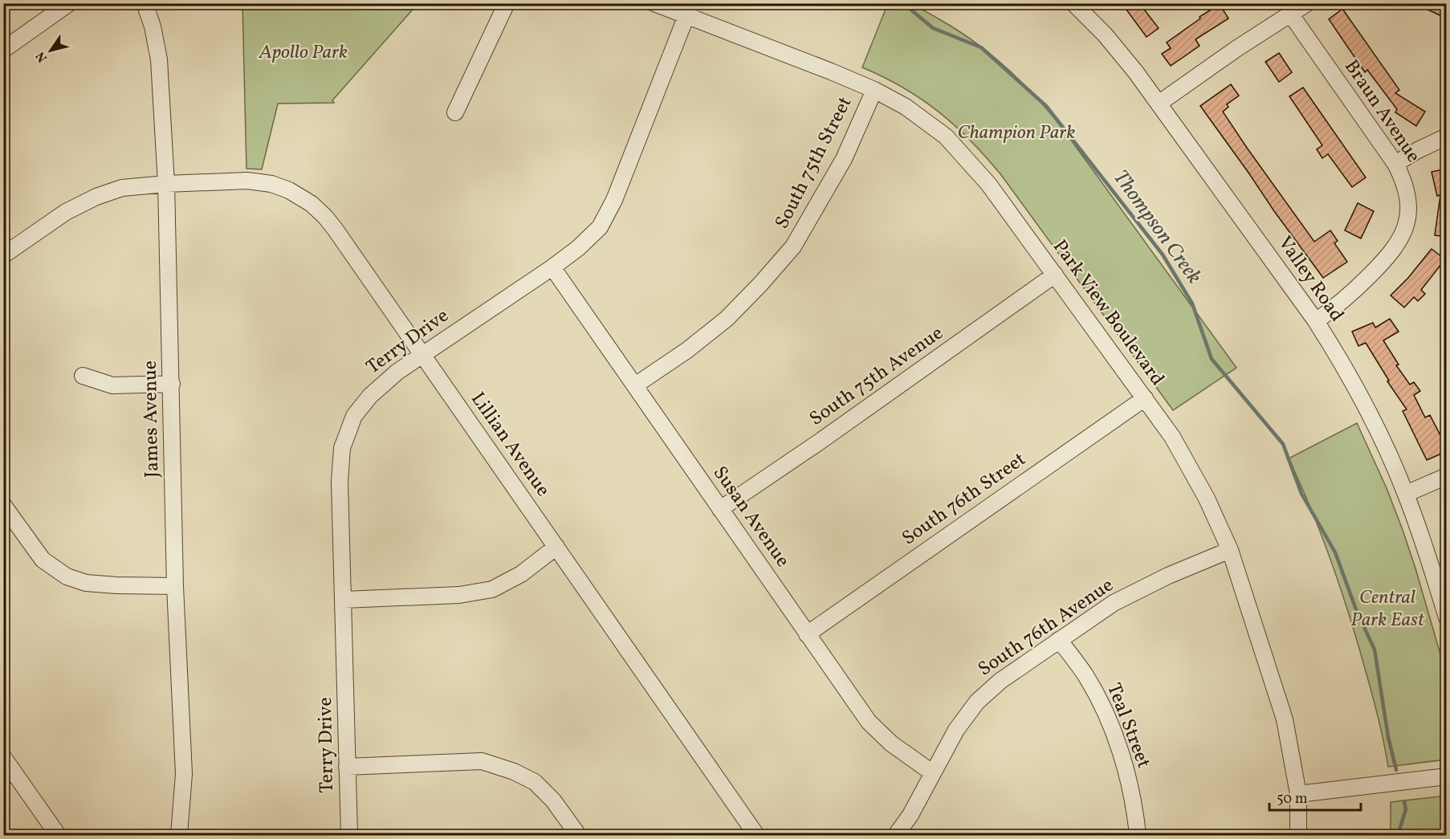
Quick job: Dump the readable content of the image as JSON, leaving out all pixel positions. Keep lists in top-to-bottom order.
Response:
{
  "streets": {
    "street": [
      "Braun Avenue",
      "South 75th Street",
      "Valley Road",
      "Park View Boulevard",
      "Terry Drive",
      "South 75th Avenue",
      "James Avenue",
      "Lillian Avenue",
      "South 76th Street",
      "Susan Avenue",
      "South 76th Avenue",
      "Teal Street"
    ]
  },
  "crossings": [
    ["Braun Avenue", "Valley Road"],
    ["South 75th Street", "Park View Boulevard"],
    ["South 75th Street", "Susan Avenue"],
    ["Park View Boulevard", "Terry Drive"],
    ["Park View Boulevard", "South 75th Avenue"],
    ["Park View Boulevard", "South 76th Street"],
    ["Park View Boulevard", "South 76th Avenue"],
    ["Terry Drive", "Lillian Avenue"],
    ["Terry Drive", "Susan Avenue"],
    ["South 75th Avenue", "Susan Avenue"],
    ["James Avenue", "Lillian Avenue"],
    ["South 76th Street", "Susan Avenue"],
    ["Susan Avenue", "South 76th Avenue"],
    ["South 76th Avenue", "Teal Street"]
  ],
  "water": ["Thompson Creek"],
  "parks": ["Apollo Park", "Champion Park", "Central Park East"],
  "scale_bar": "50 m",
  "north": "bottom left"
}
